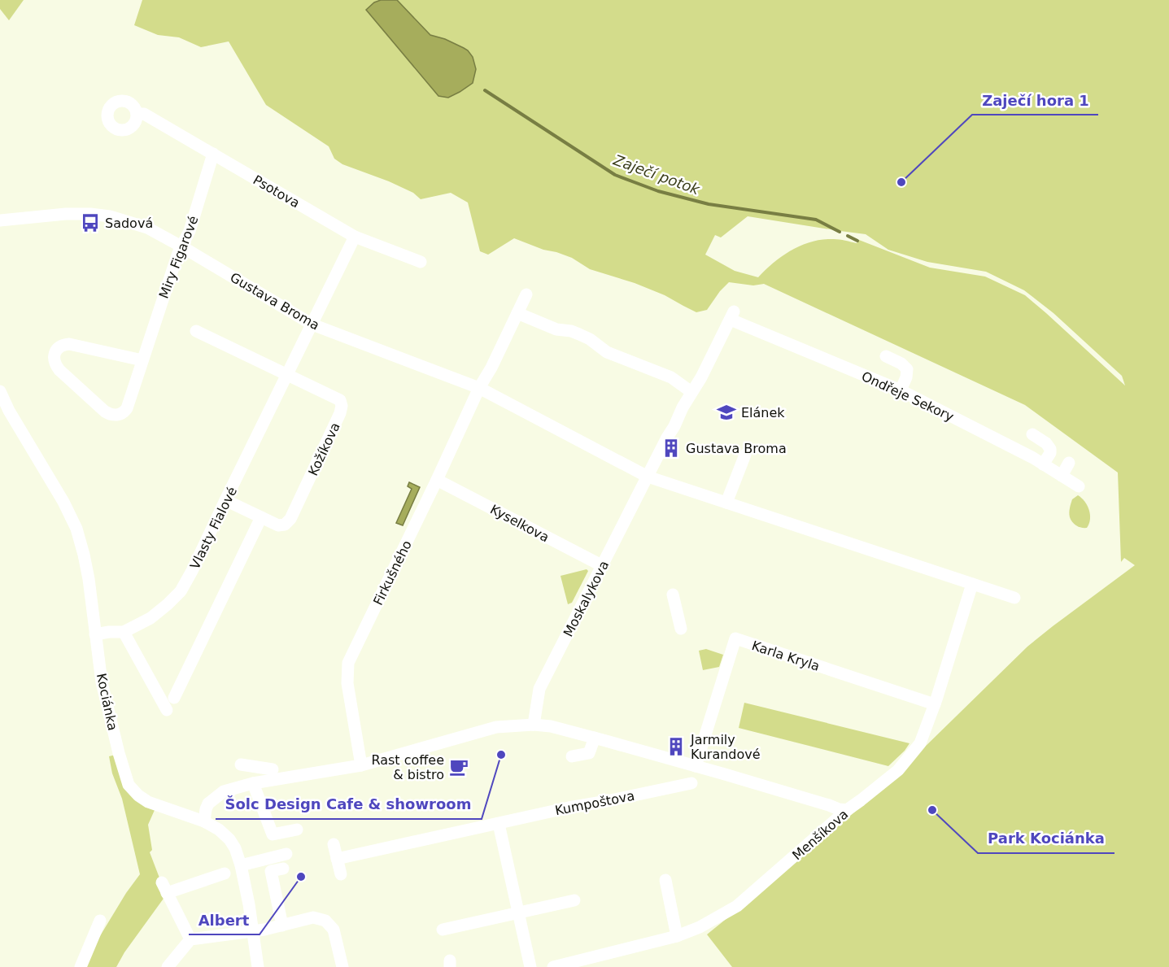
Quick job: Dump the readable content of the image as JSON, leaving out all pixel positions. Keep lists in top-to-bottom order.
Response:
{
  "streets": {
    "street": [
      "Psotova",
      "Miry Figarové",
      "Gustava Broma",
      "Ondřeje Sekory",
      "Kožíkova",
      "Kyselkova",
      "Vlasty Fialové",
      "Firkušného",
      "Moskalykova",
      "Karla Kryla",
      "Kociánka",
      "Kumpoštova",
      "Menšíkova"
    ]
  },
  "crossings": [
    ["Psotova", "Miry Figarové"],
    ["Psotova", "Vlasty Fialové"],
    ["Miry Figarové", "Gustava Broma"],
    ["Gustava Broma", "Vlasty Fialové"],
    ["Gustava Broma", "Firkušného"],
    ["Gustava Broma", "Moskalykova"],
    ["Gustava Broma", "Menšíkova"],
    ["Kožíkova", "Vlasty Fialové"],
    ["Kyselkova", "Firkušného"],
    ["Kyselkova", "Moskalykova"],
    ["Vlasty Fialové", "Kociánka"],
    ["Karla Kryla", "Menšíkova"]
  ],
  "water": ["Zaječí potok"],
  "places": {
    "other": [
      "Zaječí hora 1",
      "Šolc Design Cafe & showroom",
      "Park Kociánka",
      "Albert"
    ],
    "bus stop": ["Sadová"],
    "school or university": ["Elánek"],
    "building": ["Gustava Broma", "Jarmily Kurandové"],
    "cafe": ["Rast coffee & bistro"]
  }
}
